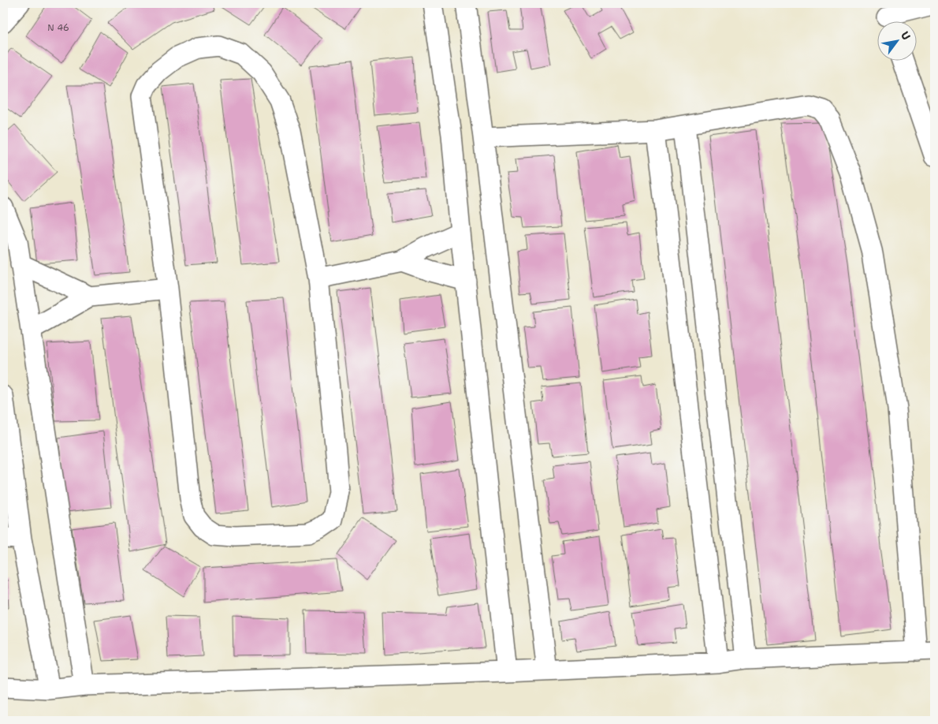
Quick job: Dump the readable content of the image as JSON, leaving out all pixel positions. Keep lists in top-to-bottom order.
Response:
{
  "house_numbers": ["N 46"],
  "north": "top right"
}
